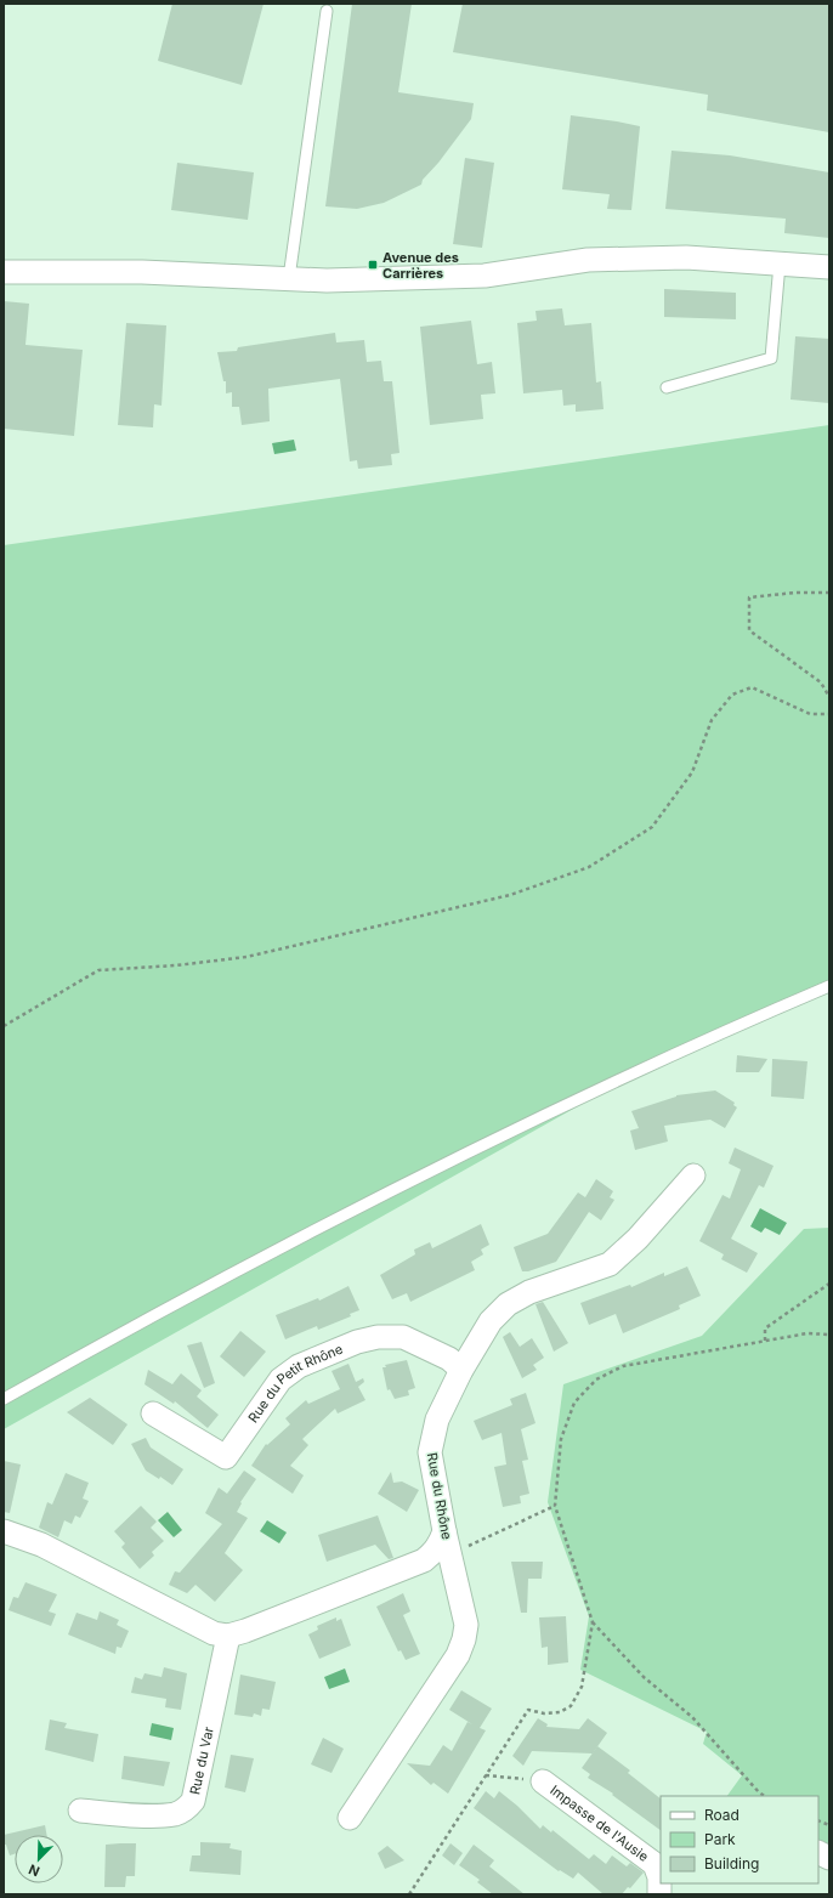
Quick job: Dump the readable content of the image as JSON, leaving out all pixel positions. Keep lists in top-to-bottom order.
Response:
{
  "streets": {
    "street": [
      "Rue du Petit Rhône",
      "Rue du Rhône",
      "Rue du Var",
      "Impasse de l'Ausie"
    ]
  },
  "crossings": [
    ["Rue du Petit Rhône", "Rue du Rhône"]
  ],
  "places": {
    "transit": ["Avenue des Carrières"]
  },
  "legend": ["Road", "Park", "Building"],
  "north": "bottom left"
}
